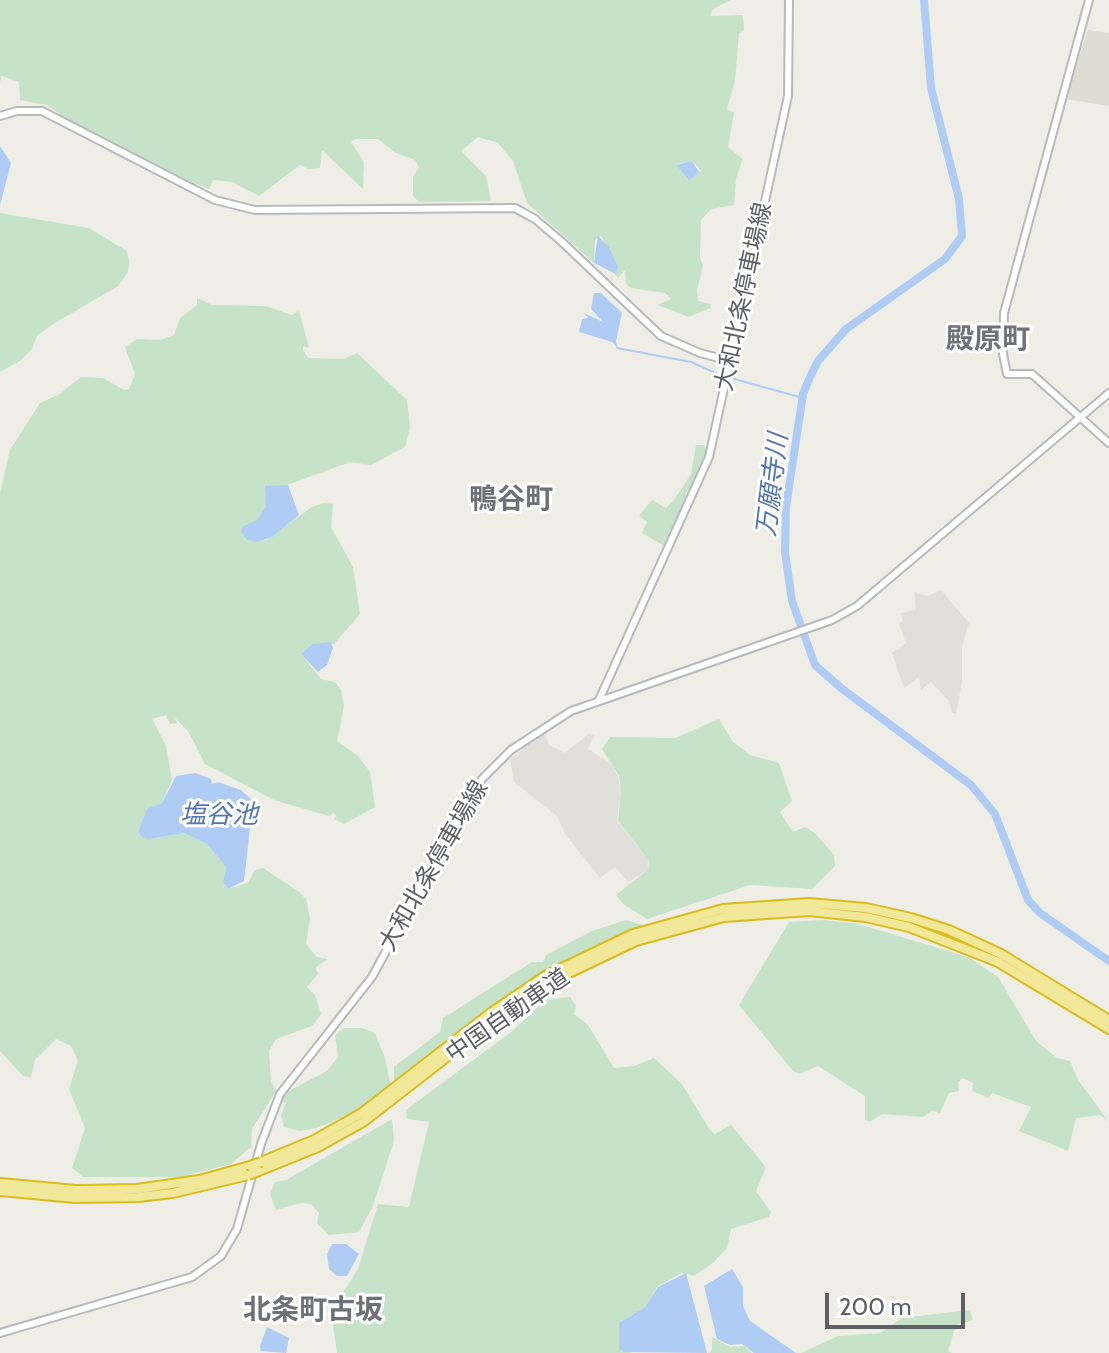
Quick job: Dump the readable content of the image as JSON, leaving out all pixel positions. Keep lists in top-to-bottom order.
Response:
{
  "streets": {
    "highway": ["中国自動車道"],
    "street": ["大和北条停車場線"]
  },
  "districts": ["殿原町", "鴨谷町", "北条町古坂"],
  "water": ["万願寺川", "塩谷池"],
  "scale_bar": "200 m"
}
